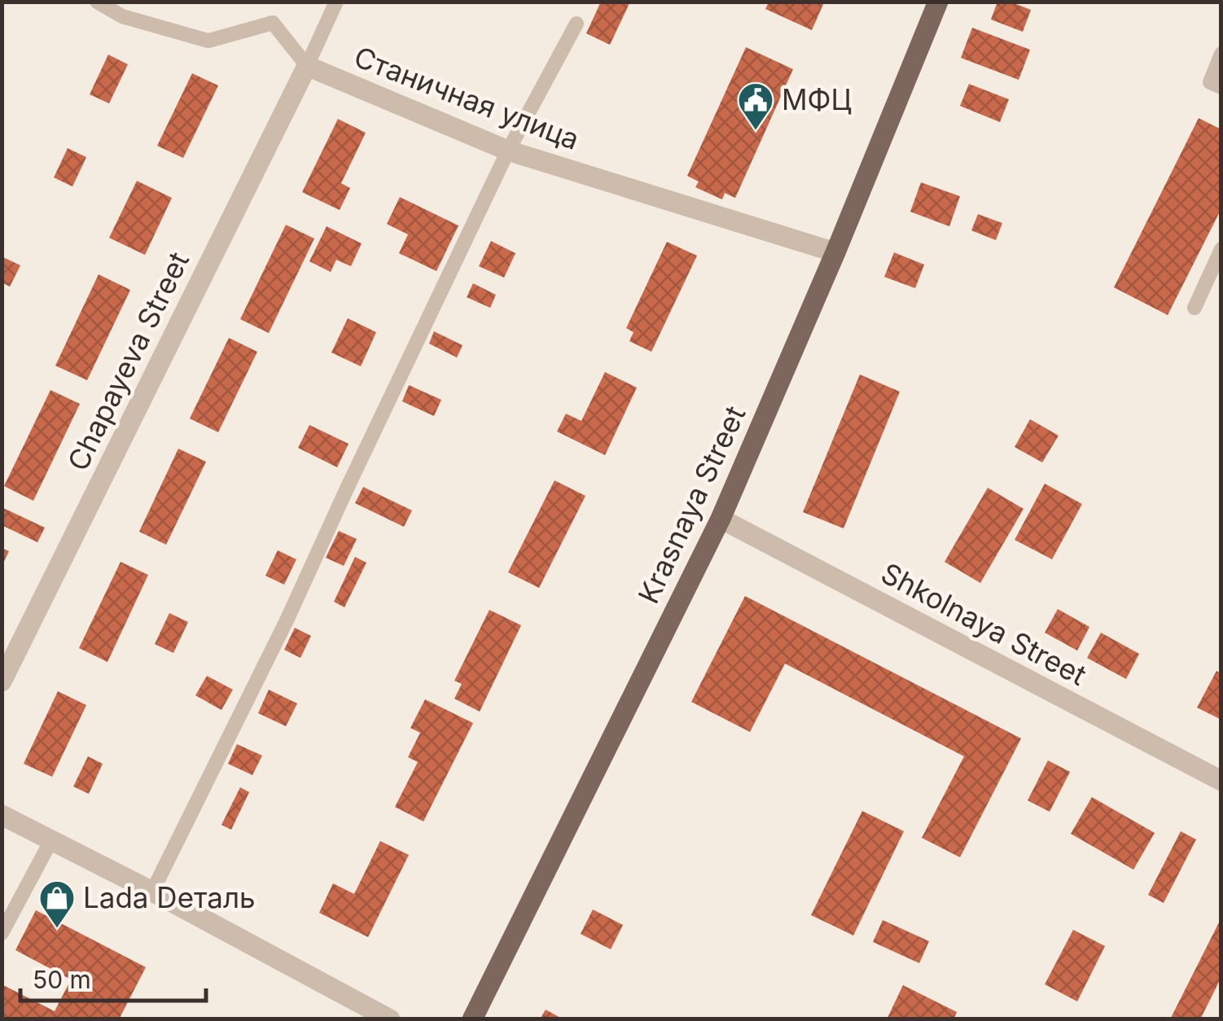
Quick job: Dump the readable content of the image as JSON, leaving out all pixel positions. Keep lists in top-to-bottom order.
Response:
{
  "streets": {
    "main road": ["Krasnaya Street"],
    "street": ["Станичная улица", "Chapayeva Street", "Shkolnaya Street"]
  },
  "crossings": [
    ["Станичная улица", "Chapayeva Street"],
    ["Станичная улица", "Krasnaya Street"],
    ["Krasnaya Street", "Shkolnaya Street"]
  ],
  "places": {
    "public building": ["МФЦ"],
    "shop": ["Lada Dеталь"]
  },
  "scale_bar": "50 m"
}
